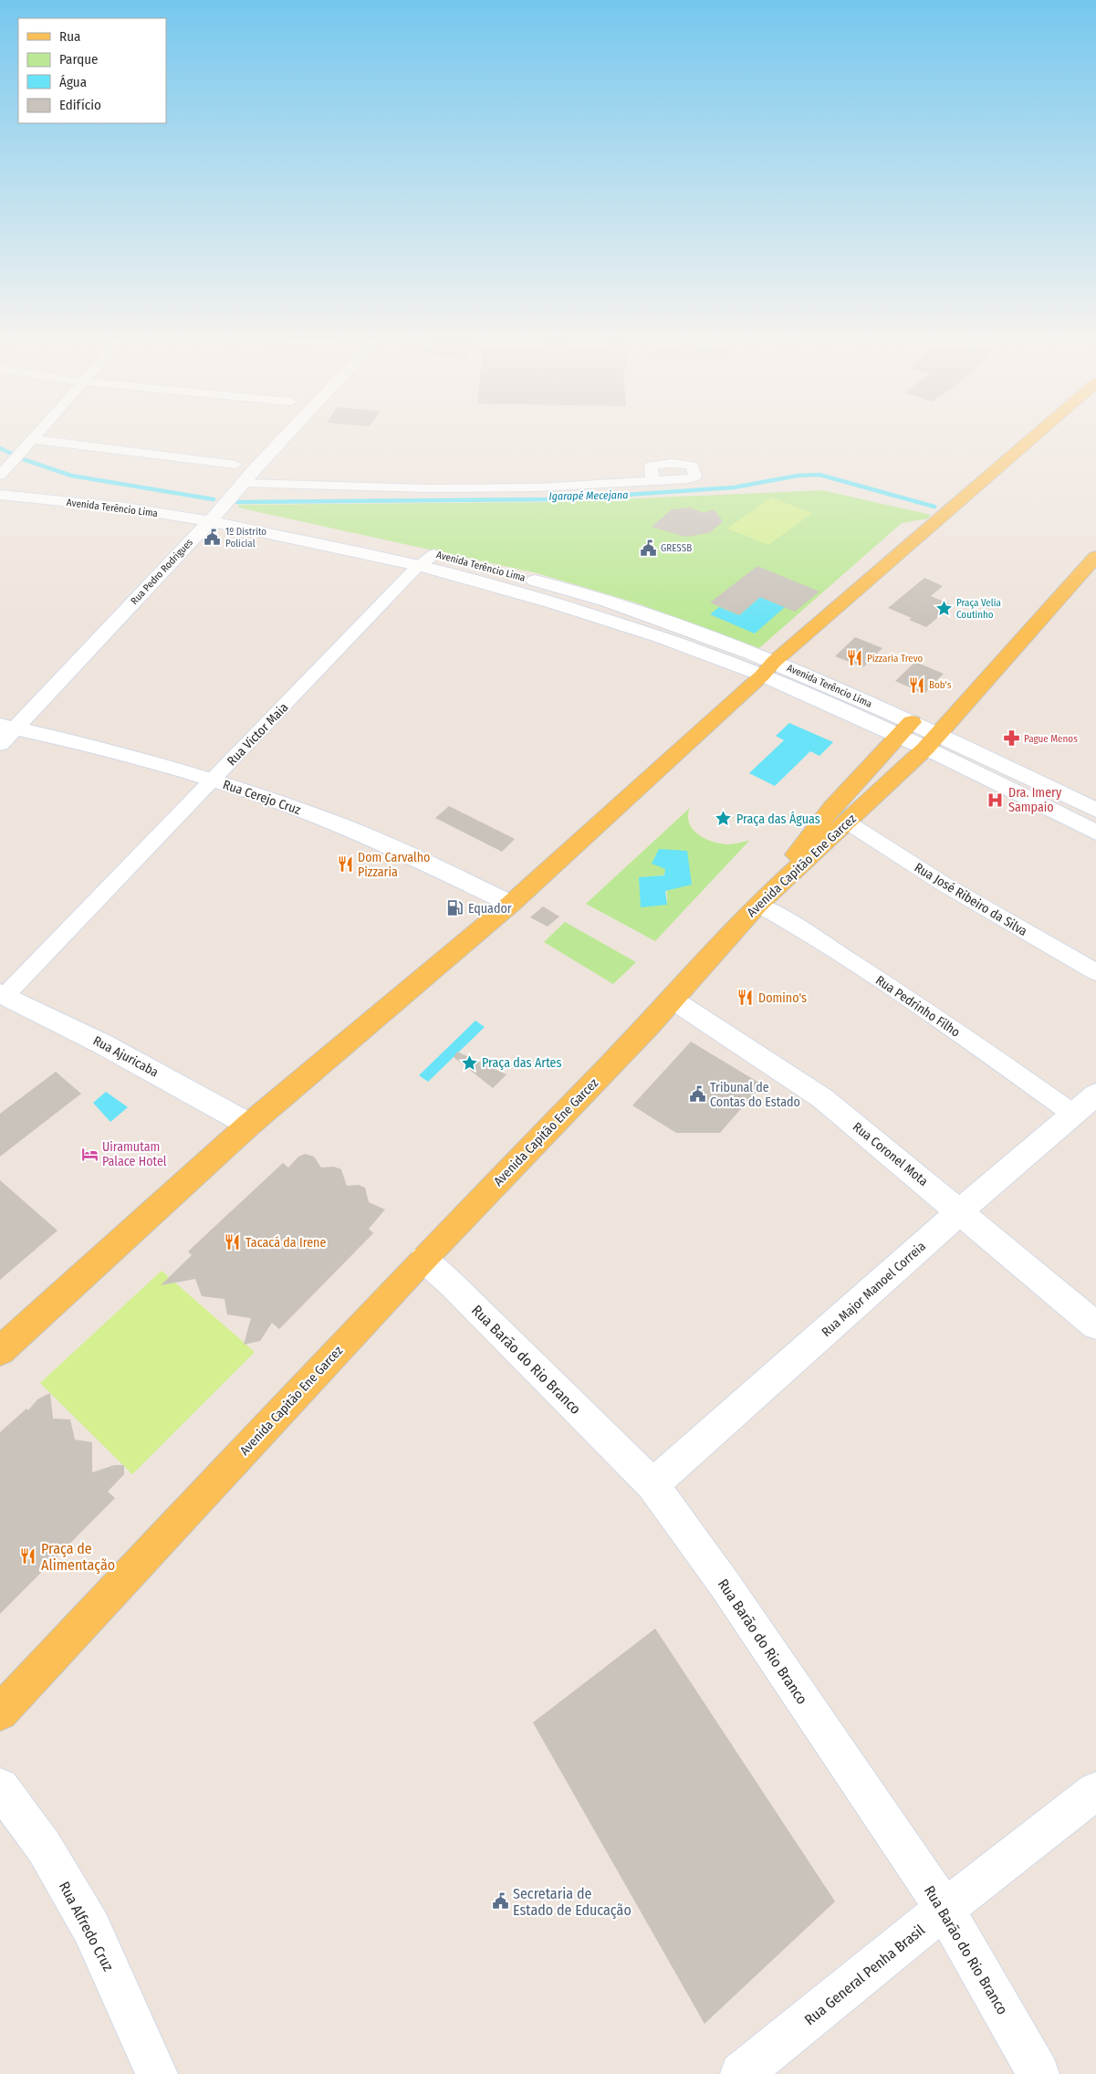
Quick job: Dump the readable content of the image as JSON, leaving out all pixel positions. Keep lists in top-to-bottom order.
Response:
{
  "streets": {
    "main road": [
      "Avenida Terêncio Lima",
      "Rua Pedro Rodrigues",
      "Rua Cerejo Cruz",
      "Avenida Capitão Ene Garcez",
      "Rua Ajuricaba",
      "Rua Coronel Mota",
      "Rua Major Manoel Correia",
      "Rua Barão do Rio Branco",
      "Rua Alfredo Cruz",
      "Rua General Penha Brasil"
    ],
    "street": ["Rua Victor Maia", "Rua José Ribeiro da Silva", "Rua Pedrinho Filho"]
  },
  "crossings": [
    ["Avenida Terêncio Lima", "Rua Pedro Rodrigues"],
    ["Avenida Terêncio Lima", "Rua Victor Maia"],
    ["Avenida Terêncio Lima", "Avenida Capitão Ene Garcez"],
    ["Rua Pedro Rodrigues", "Rua Cerejo Cruz"],
    ["Rua Victor Maia", "Rua Cerejo Cruz"],
    ["Rua Victor Maia", "Rua Ajuricaba"],
    ["Avenida Capitão Ene Garcez", "Rua José Ribeiro da Silva"],
    ["Avenida Capitão Ene Garcez", "Rua Pedrinho Filho"],
    ["Avenida Capitão Ene Garcez", "Rua Coronel Mota"],
    ["Avenida Capitão Ene Garcez", "Rua Barão do Rio Branco"],
    ["Rua Pedrinho Filho", "Rua Major Manoel Correia"],
    ["Rua Coronel Mota", "Rua Major Manoel Correia"],
    ["Rua Major Manoel Correia", "Rua Barão do Rio Branco"],
    ["Rua Barão do Rio Branco", "Rua General Penha Brasil"]
  ],
  "water": ["Igarapé Mecejana"],
  "places": {
    "public building": [
      "1º Distrito Policial",
      "GRESSB",
      "Tribunal de Contas do Estado",
      "Secretaria de Estado de Educação"
    ],
    "place": ["Praça Velia Coutinho", "Praça das Águas", "Praça das Artes"],
    "restaurant": [
      "Pizzaria Trevo",
      "Bob's",
      "Dom Carvalho Pizzaria",
      "Domino's",
      "Tacacá da Irene",
      "Praça de Alimentação"
    ],
    "pharmacy": ["Pague Menos"],
    "hospital": ["Dra. Imery Sampaio"],
    "fuel station": ["Equador"],
    "hotel": ["Uiramutam Palace Hotel"]
  },
  "legend": [
    "Rua",
    "Parque",
    "Água",
    "Edifício"
  ]
}
